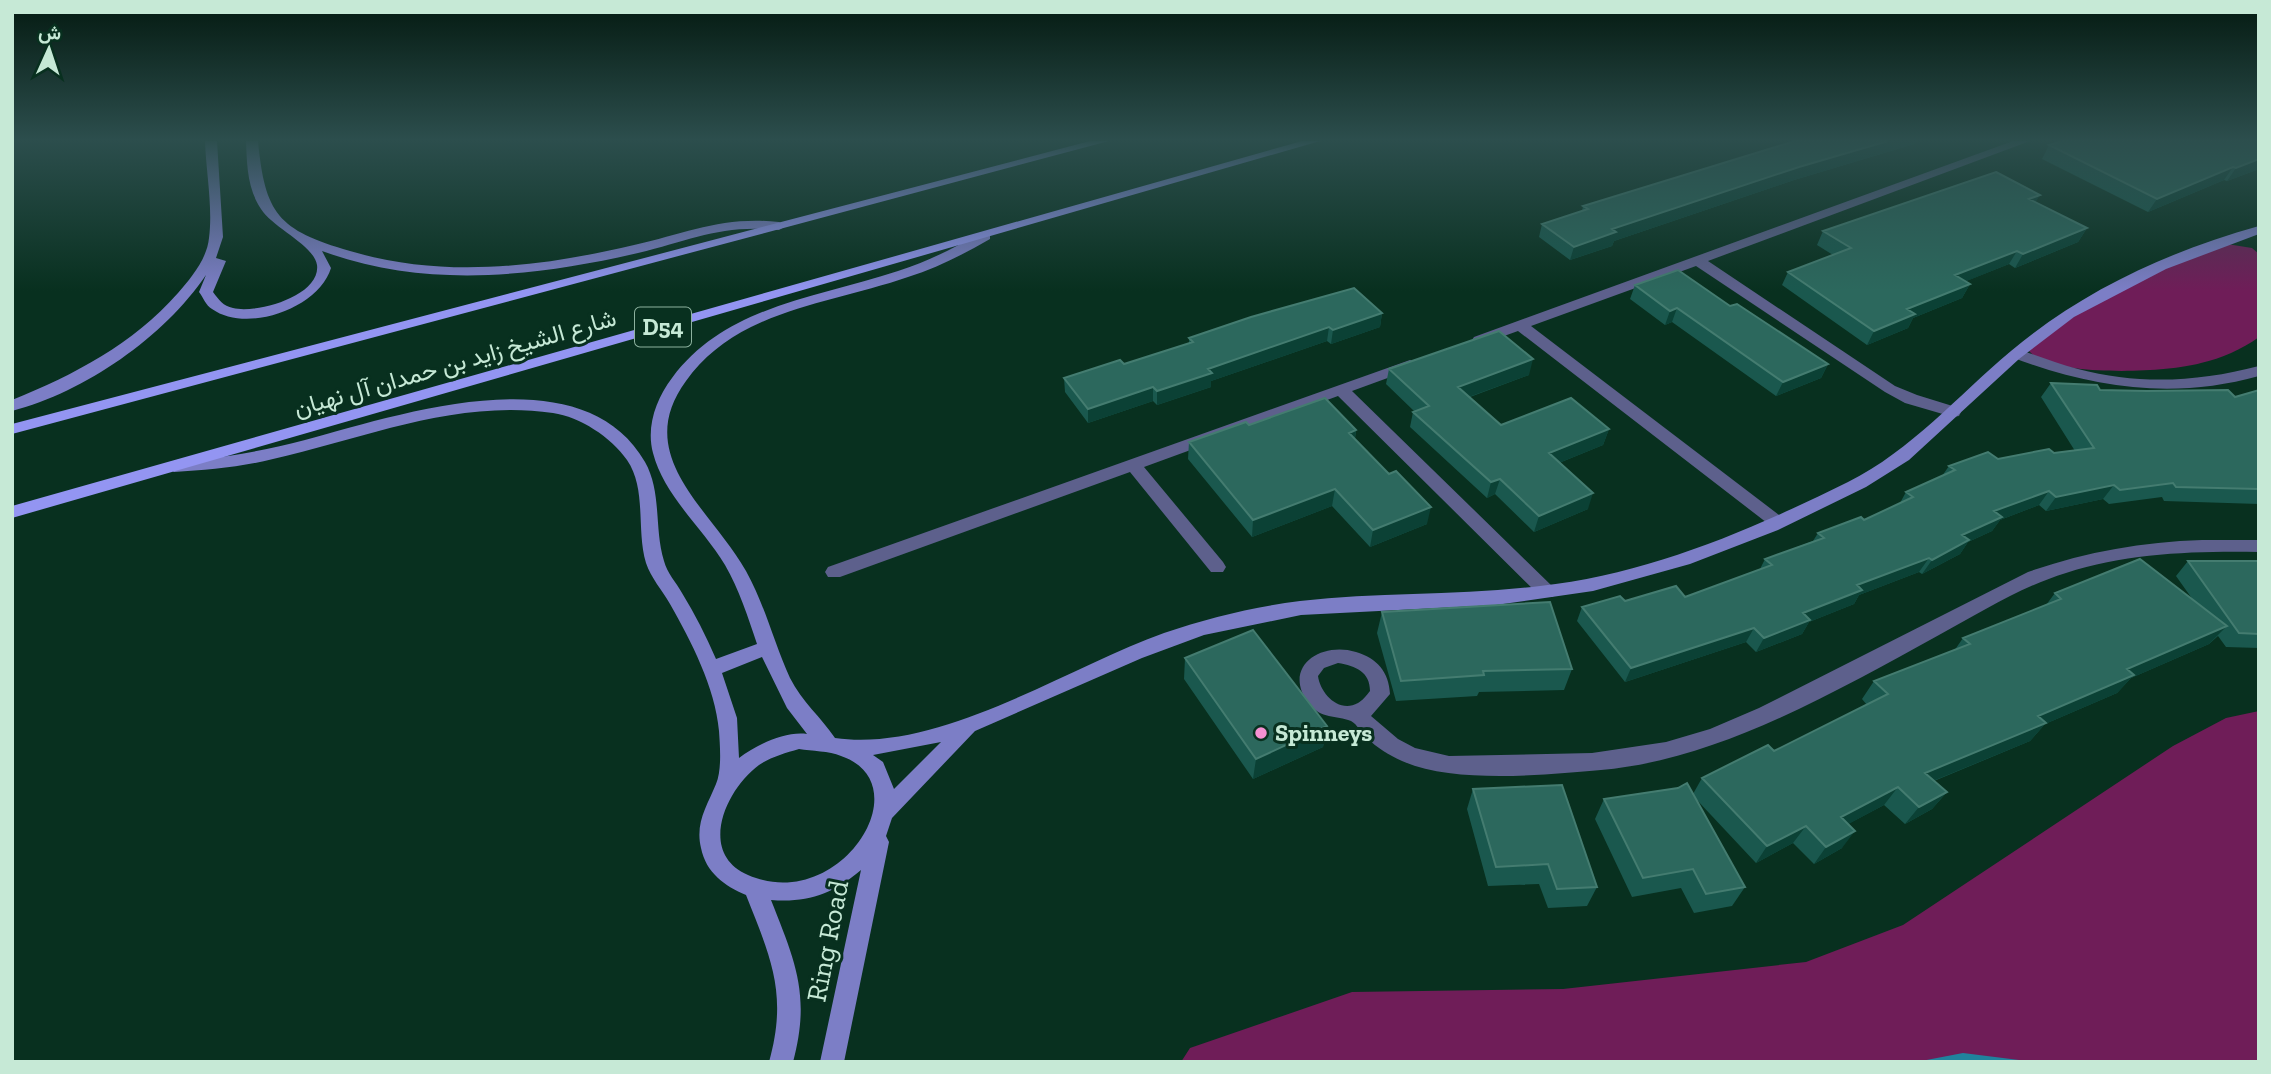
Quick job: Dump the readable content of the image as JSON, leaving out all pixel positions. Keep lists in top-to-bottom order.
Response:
{
  "streets": {
    "main road": ["D54", "شارع الشيخ زايد بن حمدان آل نهيان"],
    "street": ["Ring Road"]
  },
  "places": ["Spinneys"],
  "north": "top"
}
